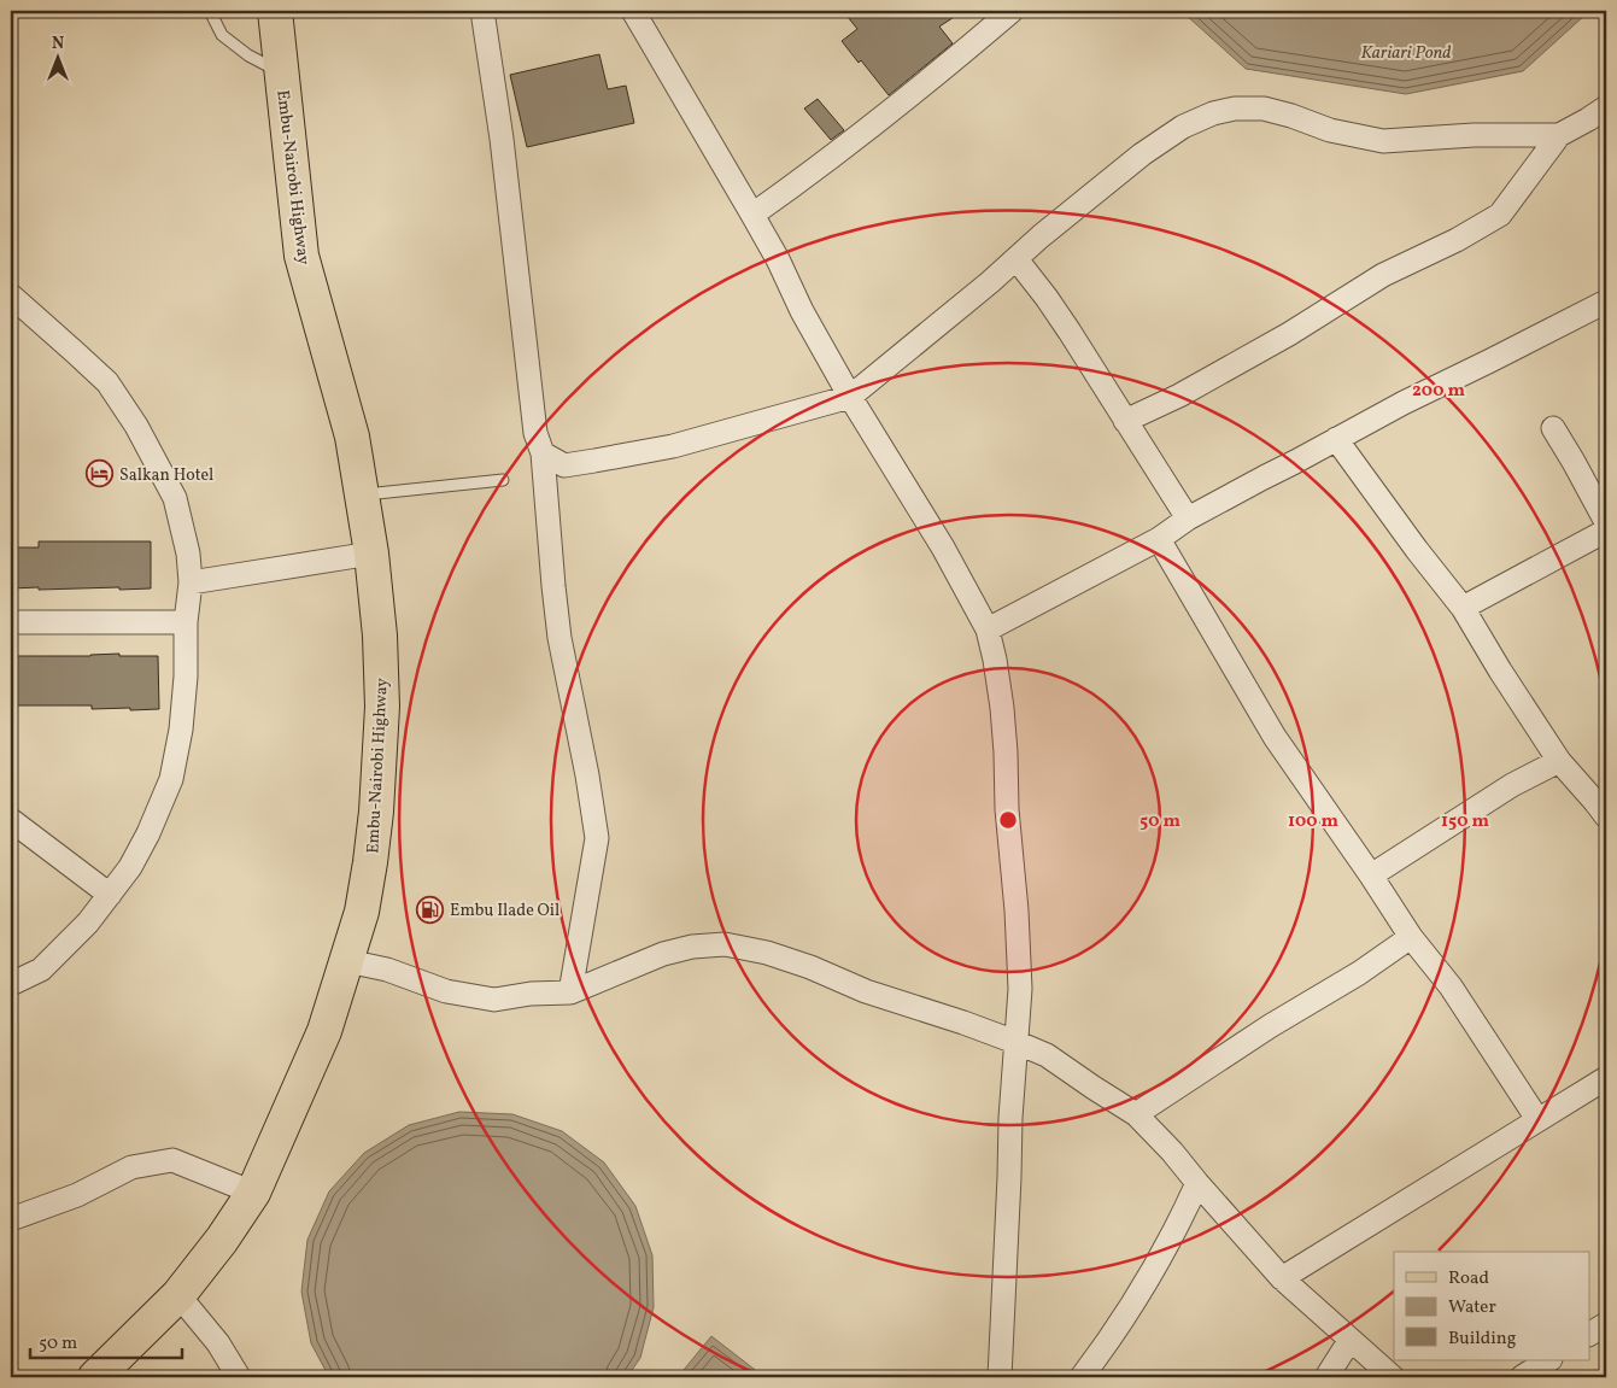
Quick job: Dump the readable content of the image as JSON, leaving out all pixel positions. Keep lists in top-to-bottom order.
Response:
{
  "streets": {
    "main road": ["Embu-Nairobi Highway"]
  },
  "water": ["Kariari Pond"],
  "places": {
    "hotel": ["Salkan Hotel"],
    "fuel station": ["Embu Ilade Oil"]
  },
  "legend": ["Road", "Water", "Building"],
  "scale_bar": "50 m",
  "north": "top",
  "rings": [
    "200 m",
    "50 m",
    "100 m",
    "150 m"
  ]
}
